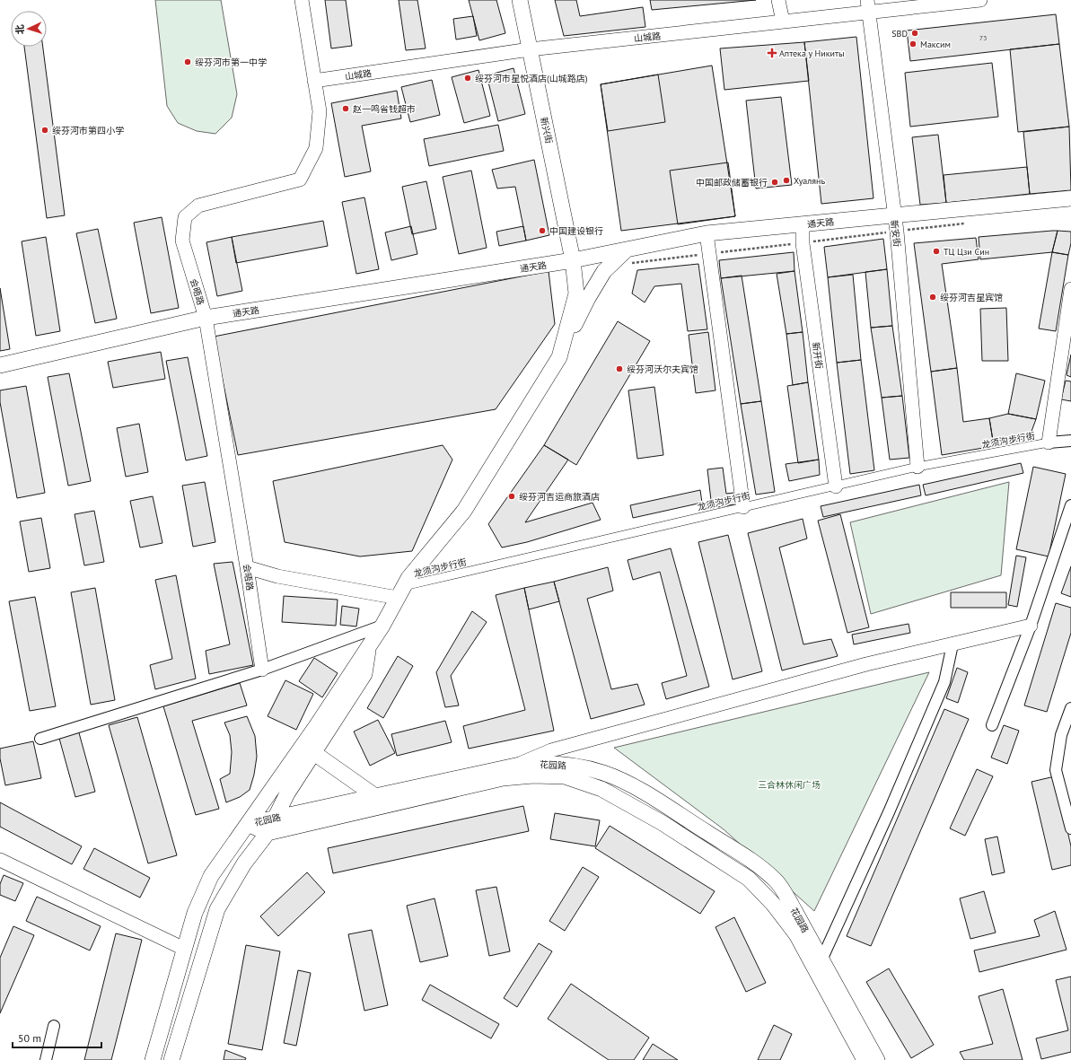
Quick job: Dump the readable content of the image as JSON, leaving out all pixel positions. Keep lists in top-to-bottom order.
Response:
{
  "streets": {
    "main road": ["新兴街", "通天路", "花园路"],
    "street": [
      "山城路",
      "新安街",
      "会晤路",
      "新开街",
      "龙须沟步行街"
    ]
  },
  "crossings": [
    ["山城路", "新兴街"],
    ["山城路", "新安街"],
    ["山城路", "会晤路"],
    ["新兴街", "通天路"],
    ["通天路", "新安街"],
    ["通天路", "会晤路"],
    ["通天路", "新开街"],
    ["新安街", "龙须沟步行街"],
    ["新开街", "龙须沟步行街"]
  ],
  "parks": ["三合林休闲广场"],
  "places": {
    "other": [
      "SBD",
      "Максим",
      "绥芬河市第一中学",
      "绥芬河市星悦酒店(山城路店)",
      "赵一鸣省钱超市",
      "绥芬河市第四小学",
      "Хуалянь",
      "中国邮政储蓄银行",
      "中国建设银行",
      "ТЦ Цзи Син",
      "绥芬河吉星宾馆",
      "绥芬河沃尔夫宾馆",
      "绥芬河吉运商旅酒店"
    ],
    "health": ["Аптека у Никиты"]
  },
  "house_numbers": ["73"],
  "scale_bar": "50 m",
  "north": "left"
}
